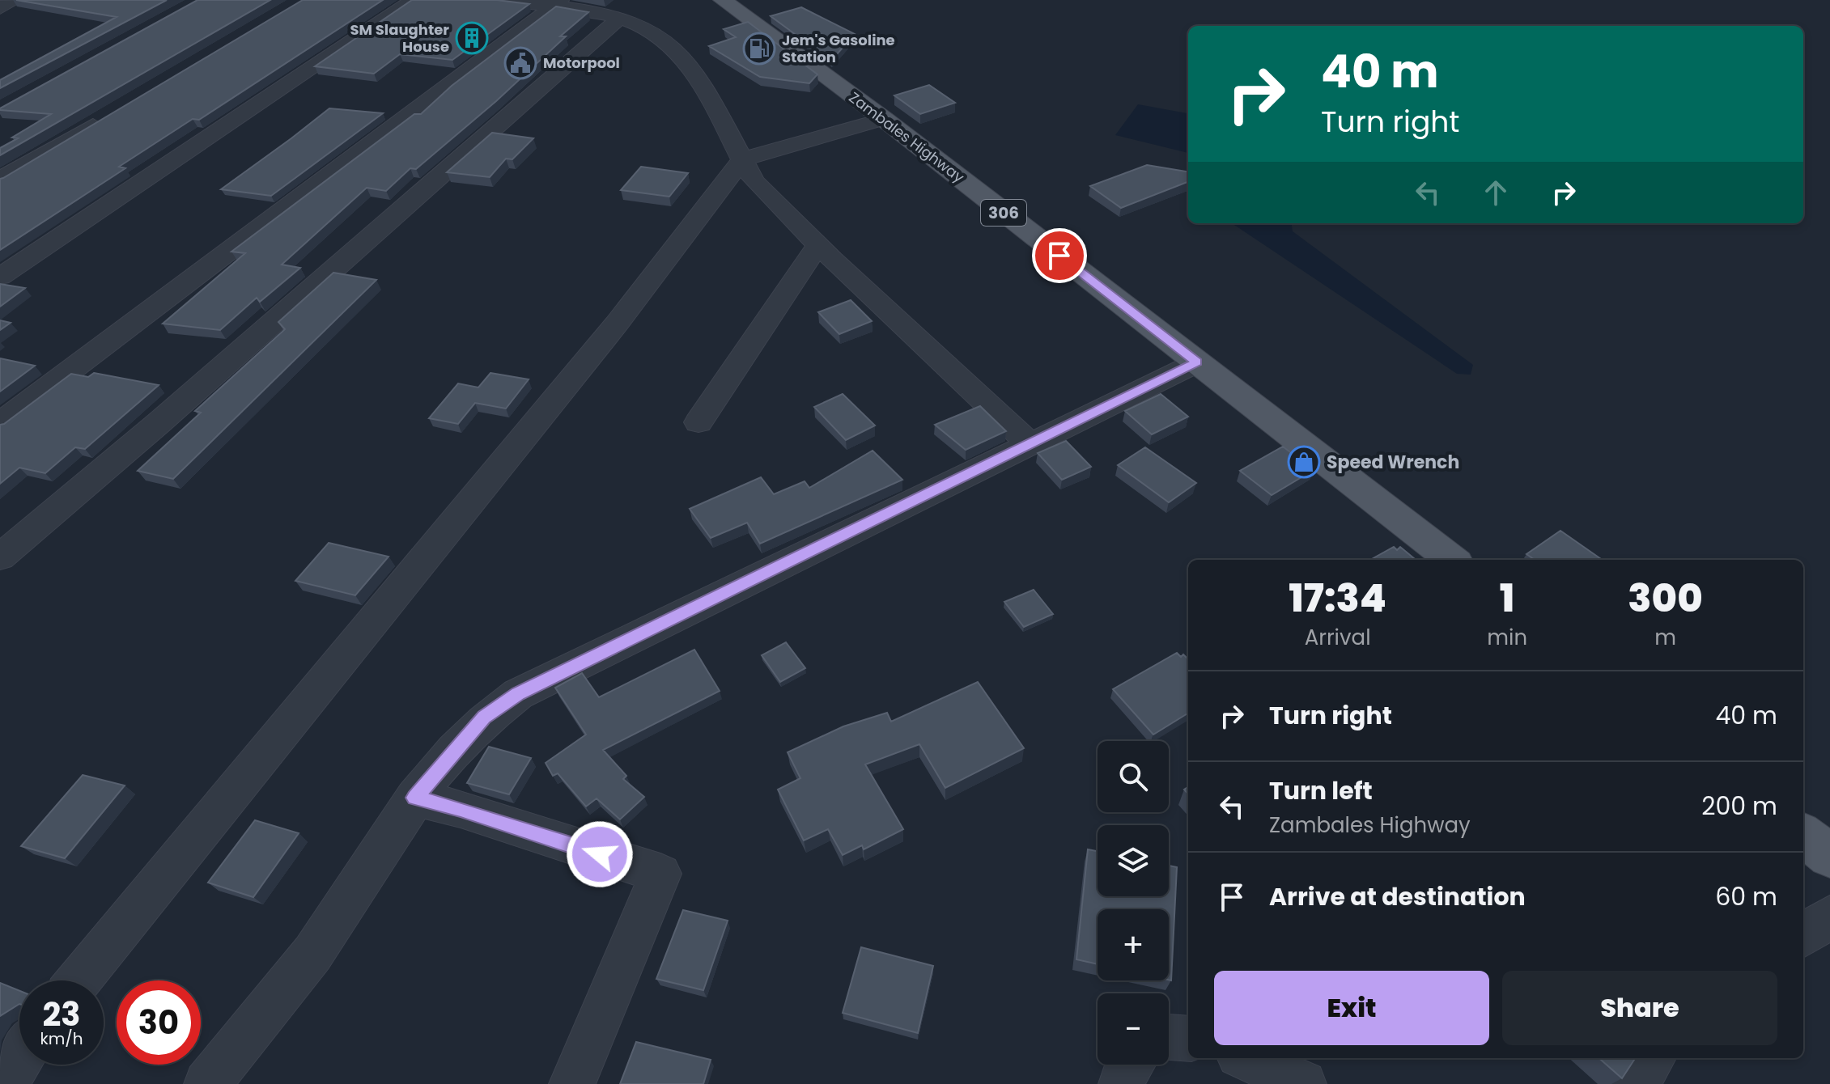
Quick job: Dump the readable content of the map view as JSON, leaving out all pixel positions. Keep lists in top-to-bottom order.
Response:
{
  "streets": {
    "main road": ["Zambales Highway", "306"]
  },
  "places": {
    "building": ["SM Slaughter House"],
    "fuel station": ["Jem's Gasoline Station"],
    "public building": ["Motorpool"],
    "shop": ["Speed Wrench"]
  },
  "page": {
    "turn": ["40 m", "Turn right"],
    "eta": [
      "17:34",
      "Arrival",
      "1",
      "min",
      "300",
      "m"
    ],
    "list": [
      {
        "name": "Turn right",
        "value": "40 m"
      },
      {
        "name": "Turn left",
        "note": "Zambales Highway",
        "value": "200 m"
      },
      {
        "name": "Arrive at destination",
        "value": "60 m"
      }
    ],
    "map_buttons": ["+", "−"],
    "buttons": ["Exit", "Share"],
    "speed": "23 km/h",
    "limit": "30"
  }
}
